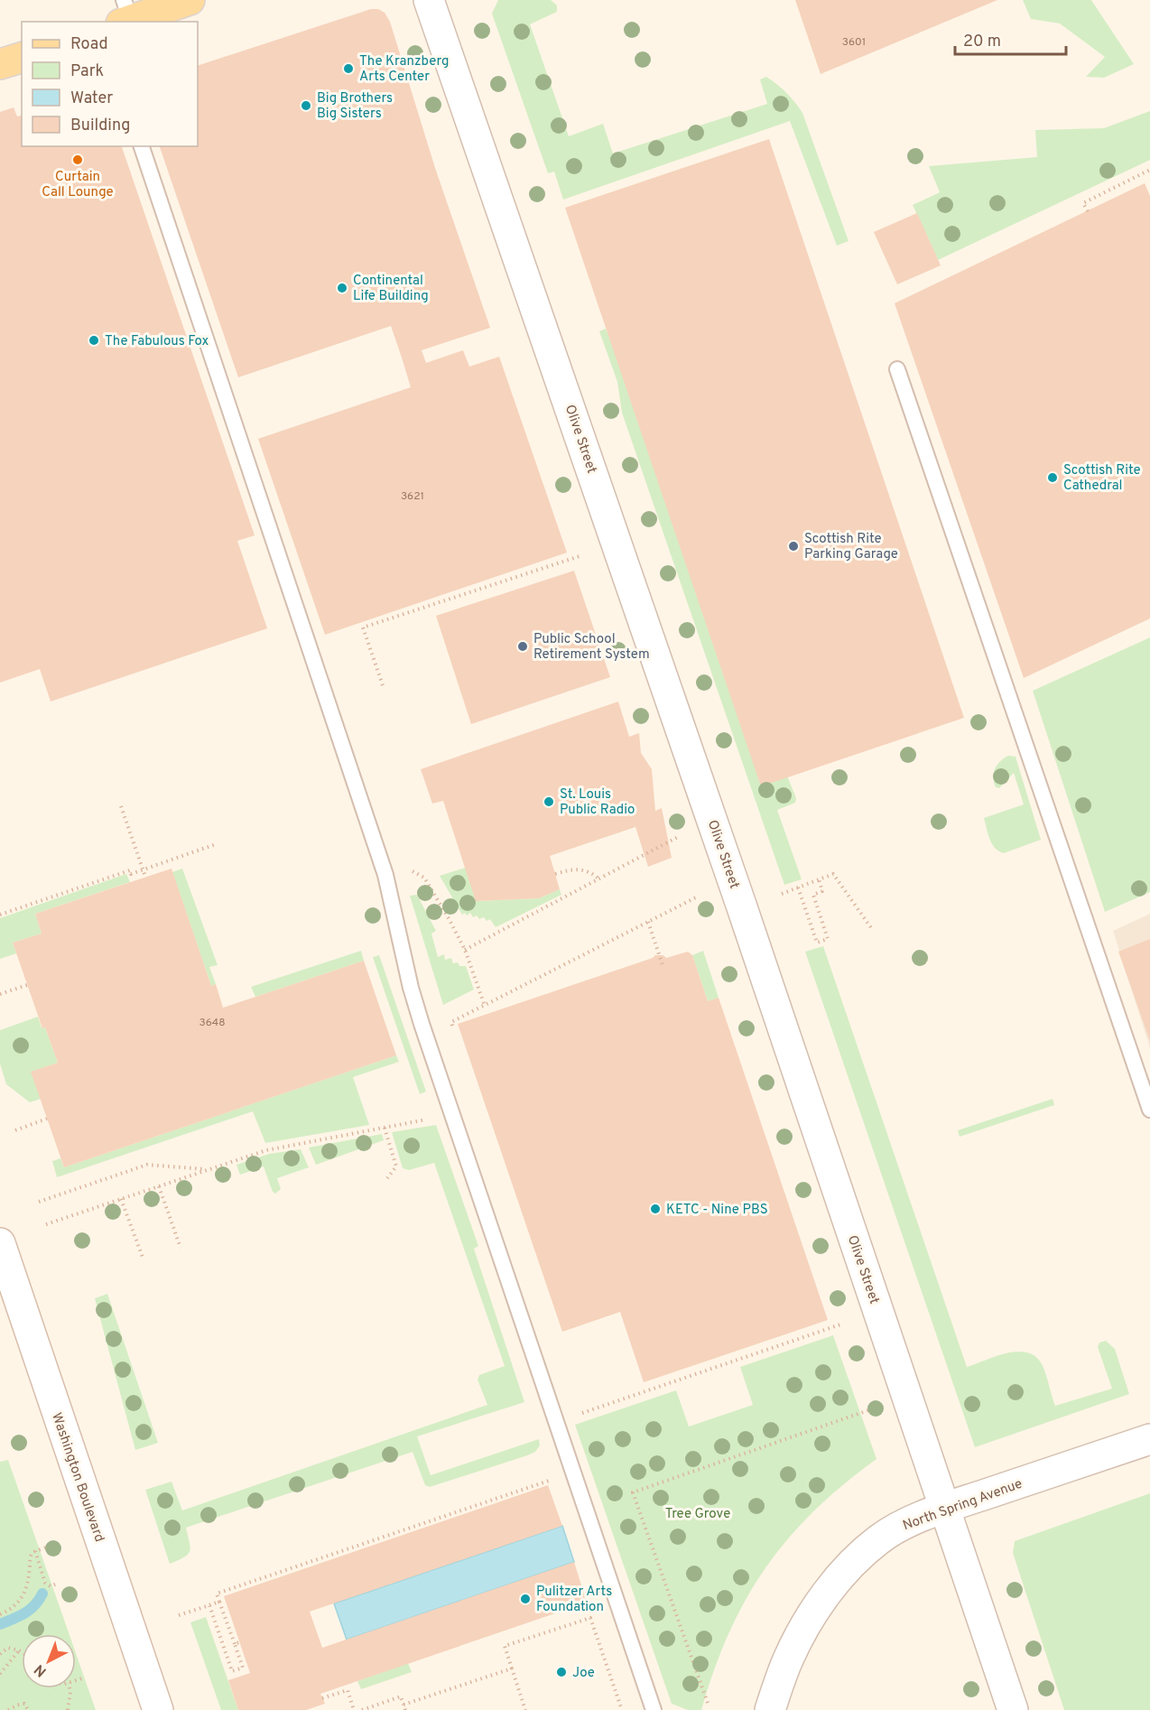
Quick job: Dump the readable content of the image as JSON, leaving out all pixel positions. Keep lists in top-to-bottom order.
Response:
{
  "streets": {
    "street": ["Olive Street", "Washington Boulevard", "North Spring Avenue"]
  },
  "crossings": [
    ["Olive Street", "North Spring Avenue"]
  ],
  "parks": ["Tree Grove"],
  "places": [
    "The Kranzberg Arts Center",
    "Big Brothers Big Sisters",
    "Curtain Call Lounge",
    "Continental Life Building",
    "The Fabulous Fox",
    "Scottish Rite Cathedral",
    "Scottish Rite Parking Garage",
    "Public School Retirement System",
    "St. Louis Public Radio",
    "KETC - Nine PBS",
    "Pulitzer Arts Foundation",
    "Joe"
  ],
  "house_numbers": ["3601", "3621", "3648"],
  "legend": [
    "Road",
    "Park",
    "Water",
    "Building"
  ],
  "scale_bar": "20 m",
  "north": "bottom left"
}
